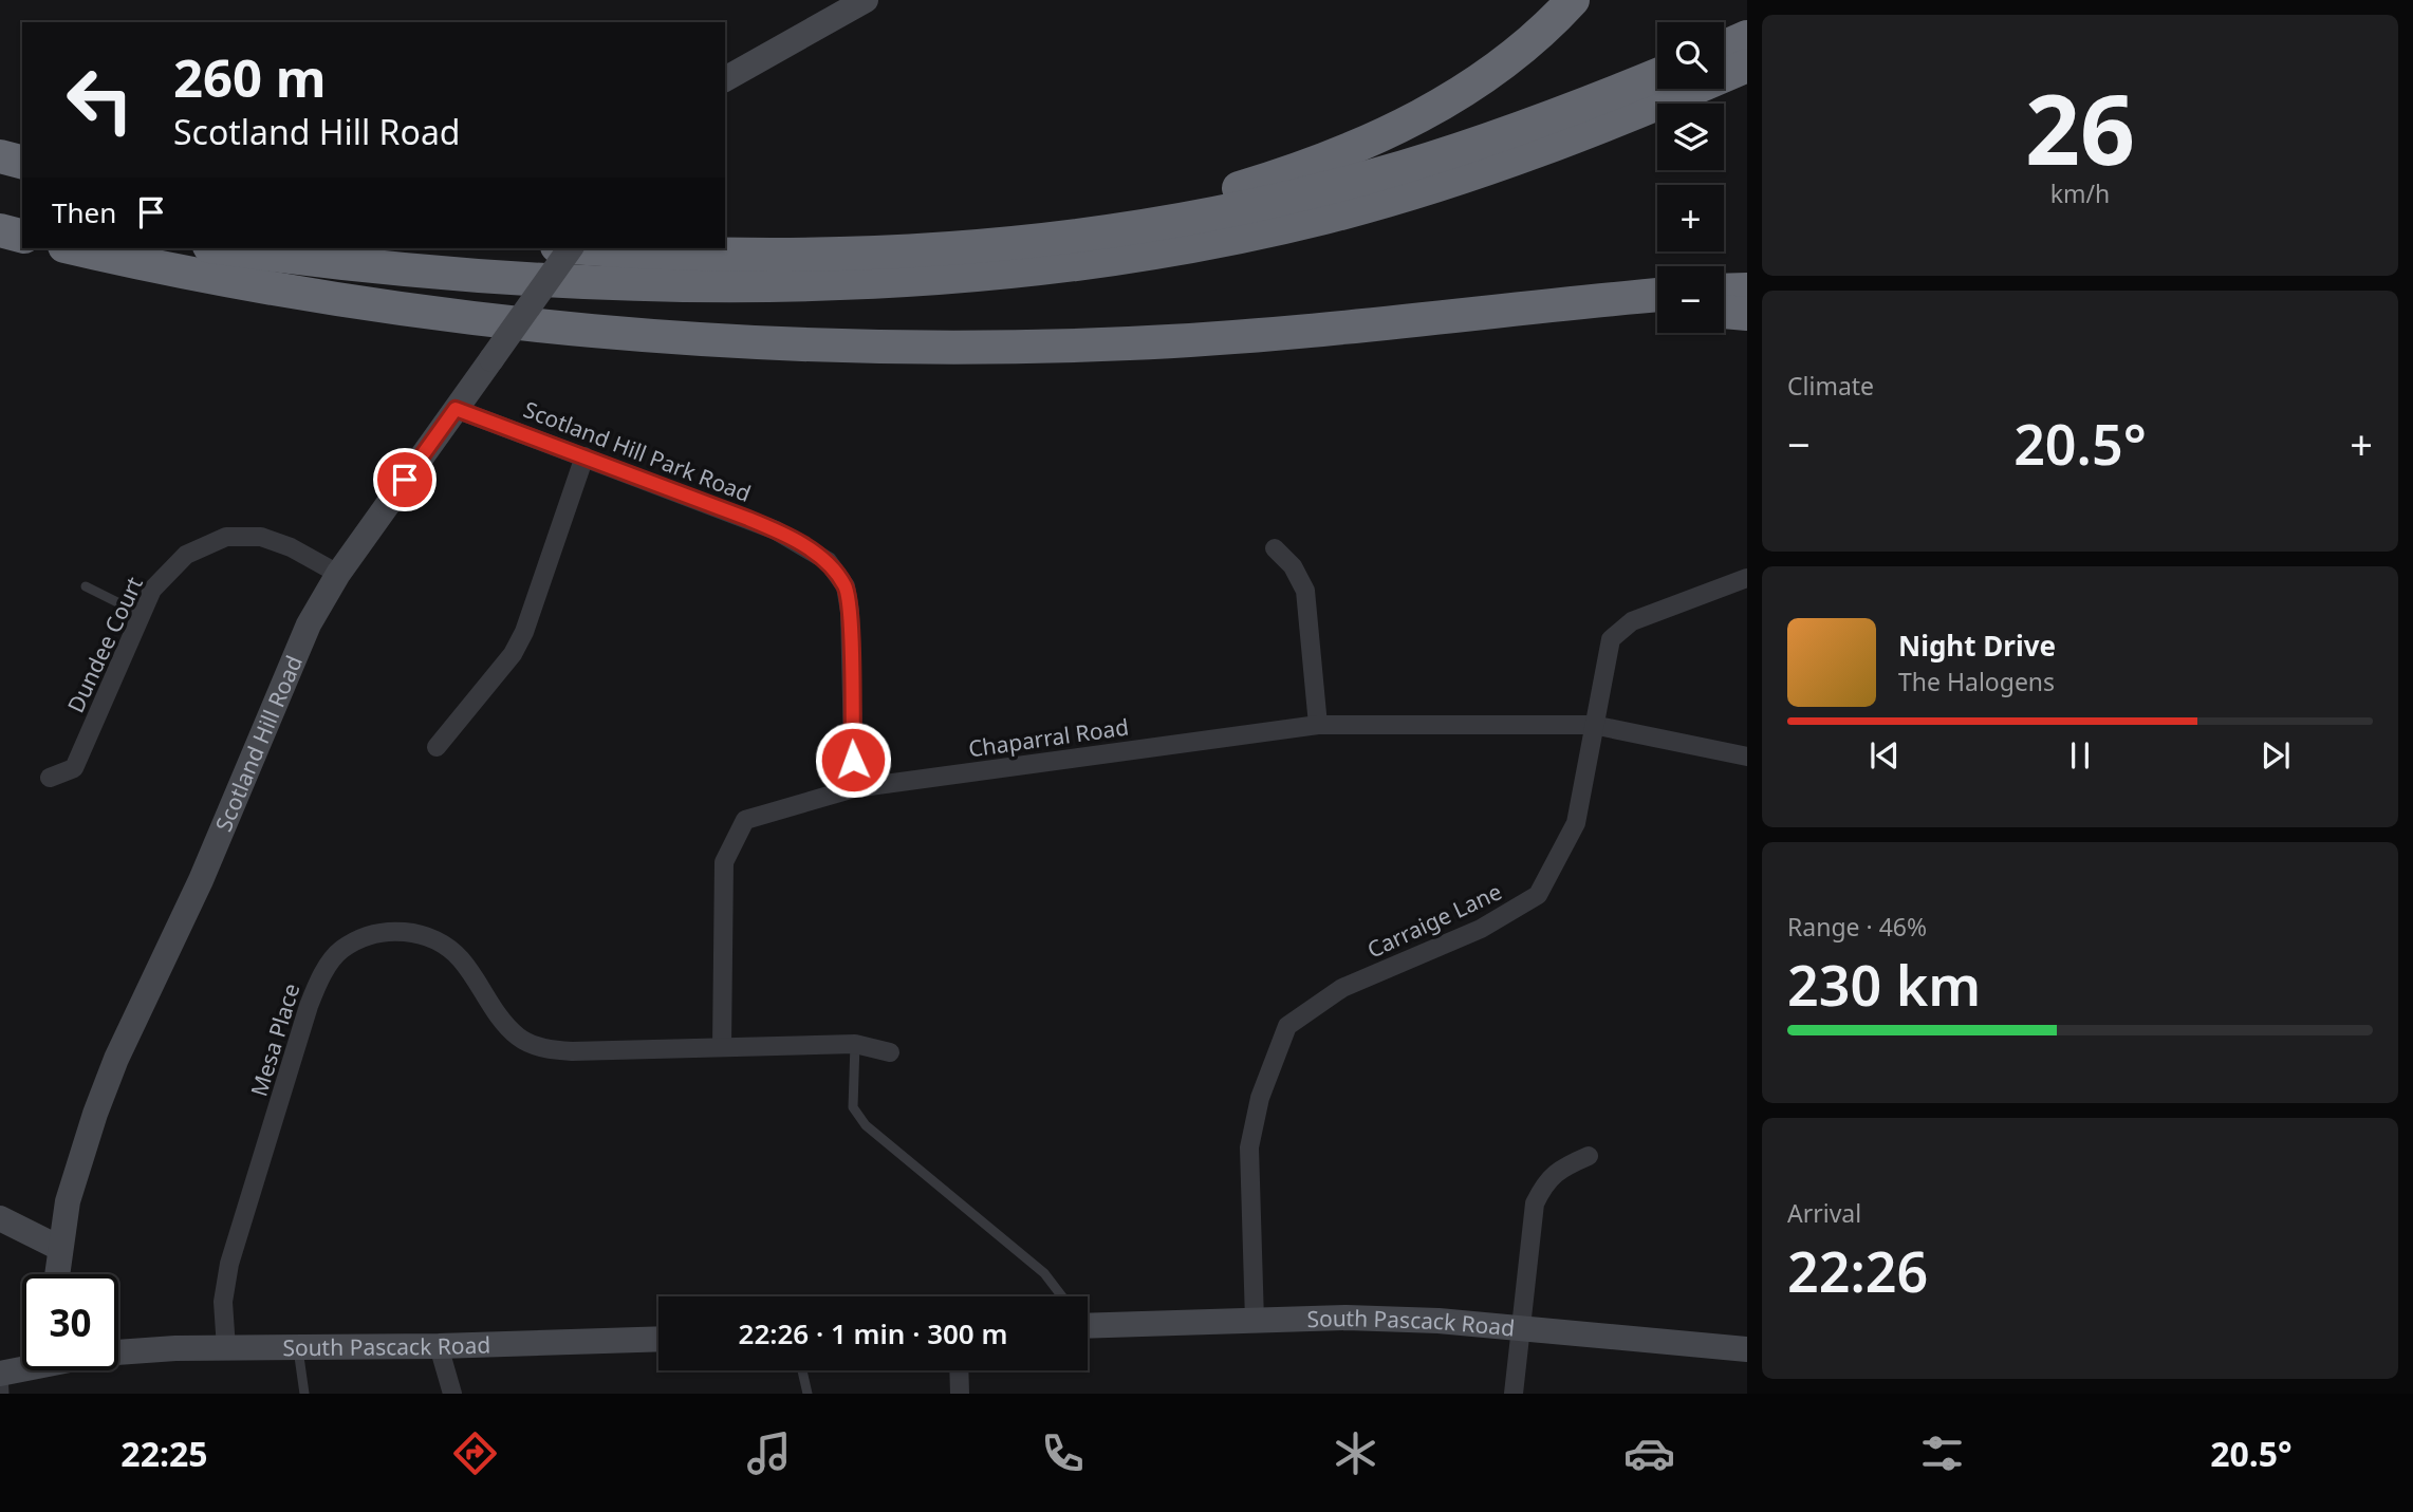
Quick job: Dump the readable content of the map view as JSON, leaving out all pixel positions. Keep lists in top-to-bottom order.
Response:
{
  "streets": {
    "street": [
      "Scotland Hill Park Road",
      "Dundee Court",
      "Chaparral Road",
      "Scotland Hill Road",
      "Carraige Lane",
      "Mesa Place",
      "South Pascack Road"
    ]
  },
  "crossings": [
    ["Scotland Hill Park Road", "Chaparral Road"],
    ["Scotland Hill Park Road", "Scotland Hill Road"],
    ["Dundee Court", "Scotland Hill Road"],
    ["Chaparral Road", "Carraige Lane"],
    ["Chaparral Road", "Mesa Place"],
    ["Carraige Lane", "South Pascack Road"],
    ["Mesa Place", "South Pascack Road"]
  ],
  "page": {
    "tile": [
      ["26", "km/h"],
      "Climate",
      ["Range · 46%", "230 km"],
      ["Arrival", "22:26"]
    ],
    "map_buttons": ["+", "−"],
    "turn": ["260 m", "Scotland Hill Road"],
    "then": "Then",
    "heat": ["−", "20.5°", "+"],
    "song": ["Night Drive", "The Halogens"],
    "limit": "30",
    "trip": "22:26 · 1 min · 300 m",
    "tabs": ["22:25", "20.5°"]
  }
}
